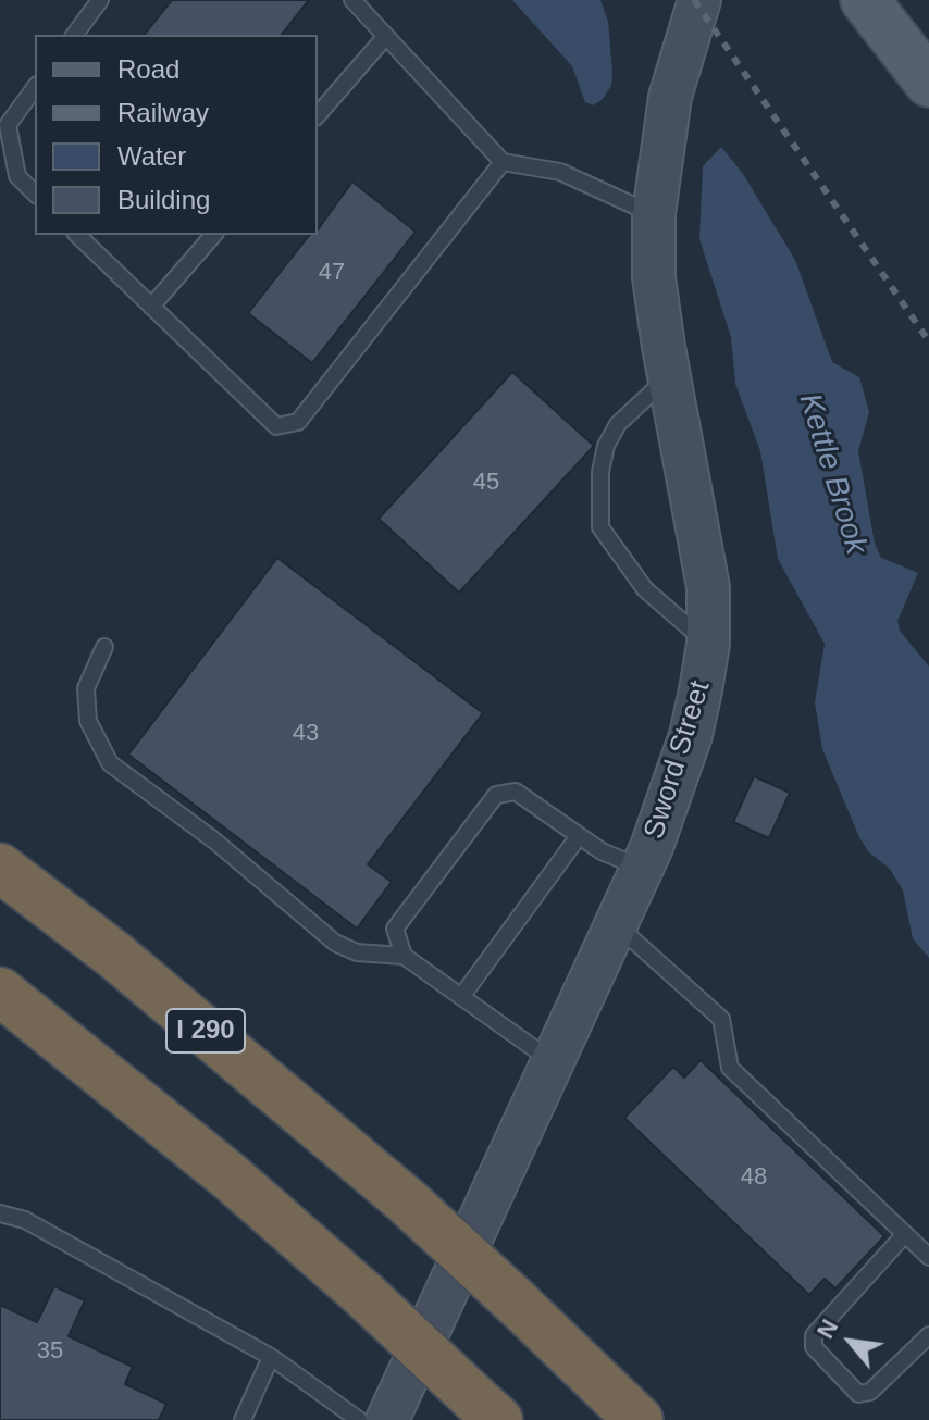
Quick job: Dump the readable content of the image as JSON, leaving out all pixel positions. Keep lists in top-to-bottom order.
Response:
{
  "streets": {
    "highway": ["I 290"],
    "street": ["Sword Street"]
  },
  "water": ["Kettle Brook"],
  "house_numbers": [
    "47",
    "45",
    "43",
    "48",
    "35"
  ],
  "legend": [
    "Road",
    "Railway",
    "Water",
    "Building"
  ],
  "north": "top left"
}
